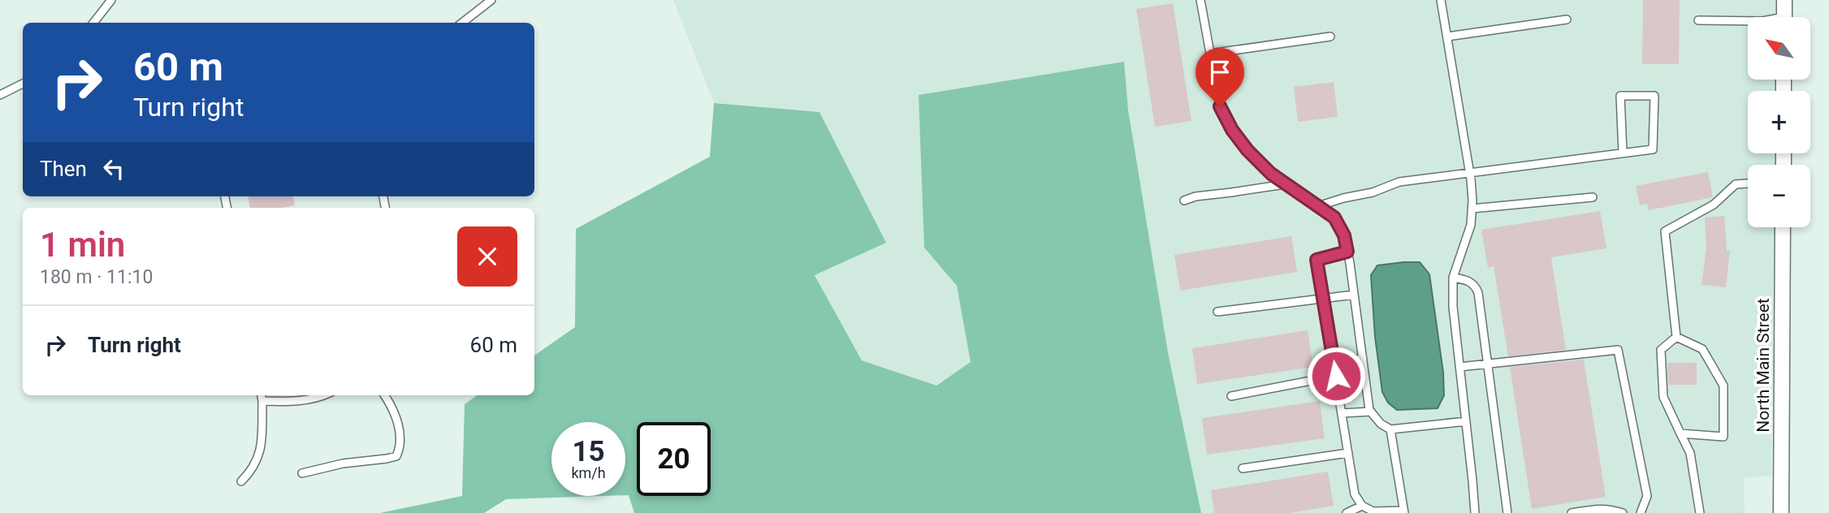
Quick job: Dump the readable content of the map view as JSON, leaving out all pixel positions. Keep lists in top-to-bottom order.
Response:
{
  "streets": {
    "street": ["North Main Street"]
  },
  "north": "top left",
  "page": {
    "map_buttons": ["+", "−"],
    "turn": ["60 m", "Turn right"],
    "then": "Then",
    "heading": ["1 min", "180 m · 11:10"],
    "list": [
      {
        "name": "Turn right",
        "value": "60 m"
      }
    ],
    "speed": "15 km/h",
    "limit": "20"
  }
}
